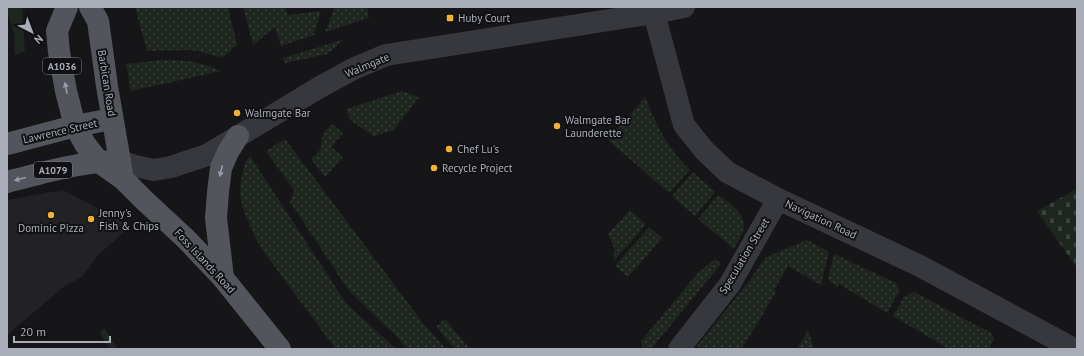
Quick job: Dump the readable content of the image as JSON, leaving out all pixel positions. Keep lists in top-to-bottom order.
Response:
{
  "streets": {
    "main road": [
      "A1036",
      "Barbican Road",
      "Lawrence Street",
      "A1079",
      "Foss Islands Road"
    ],
    "street": ["Walmgate", "Navigation Road", "Speculation Street"]
  },
  "crossings": [
    ["Walmgate", "A1036"],
    ["Walmgate", "Barbican Road"],
    ["Walmgate", "A1079"],
    ["Walmgate", "Navigation Road"],
    ["Walmgate", "Foss Islands Road"],
    ["A1036", "Barbican Road"],
    ["A1036", "Lawrence Street"],
    ["A1036", "A1079"],
    ["A1036", "Foss Islands Road"],
    ["Barbican Road", "Lawrence Street"],
    ["Barbican Road", "A1079"],
    ["Barbican Road", "Foss Islands Road"],
    ["A1079", "Foss Islands Road"],
    ["Navigation Road", "Speculation Street"]
  ],
  "places": {
    "transit": ["Huby Court"],
    "other": [
      "Walmgate Bar",
      "Walmgate Bar Launderette",
      "Chef Lu's",
      "Recycle Project",
      "Dominic Pizza",
      "Jenny's Fish & Chips"
    ]
  },
  "scale_bar": "20 m",
  "north": "bottom right"
}
